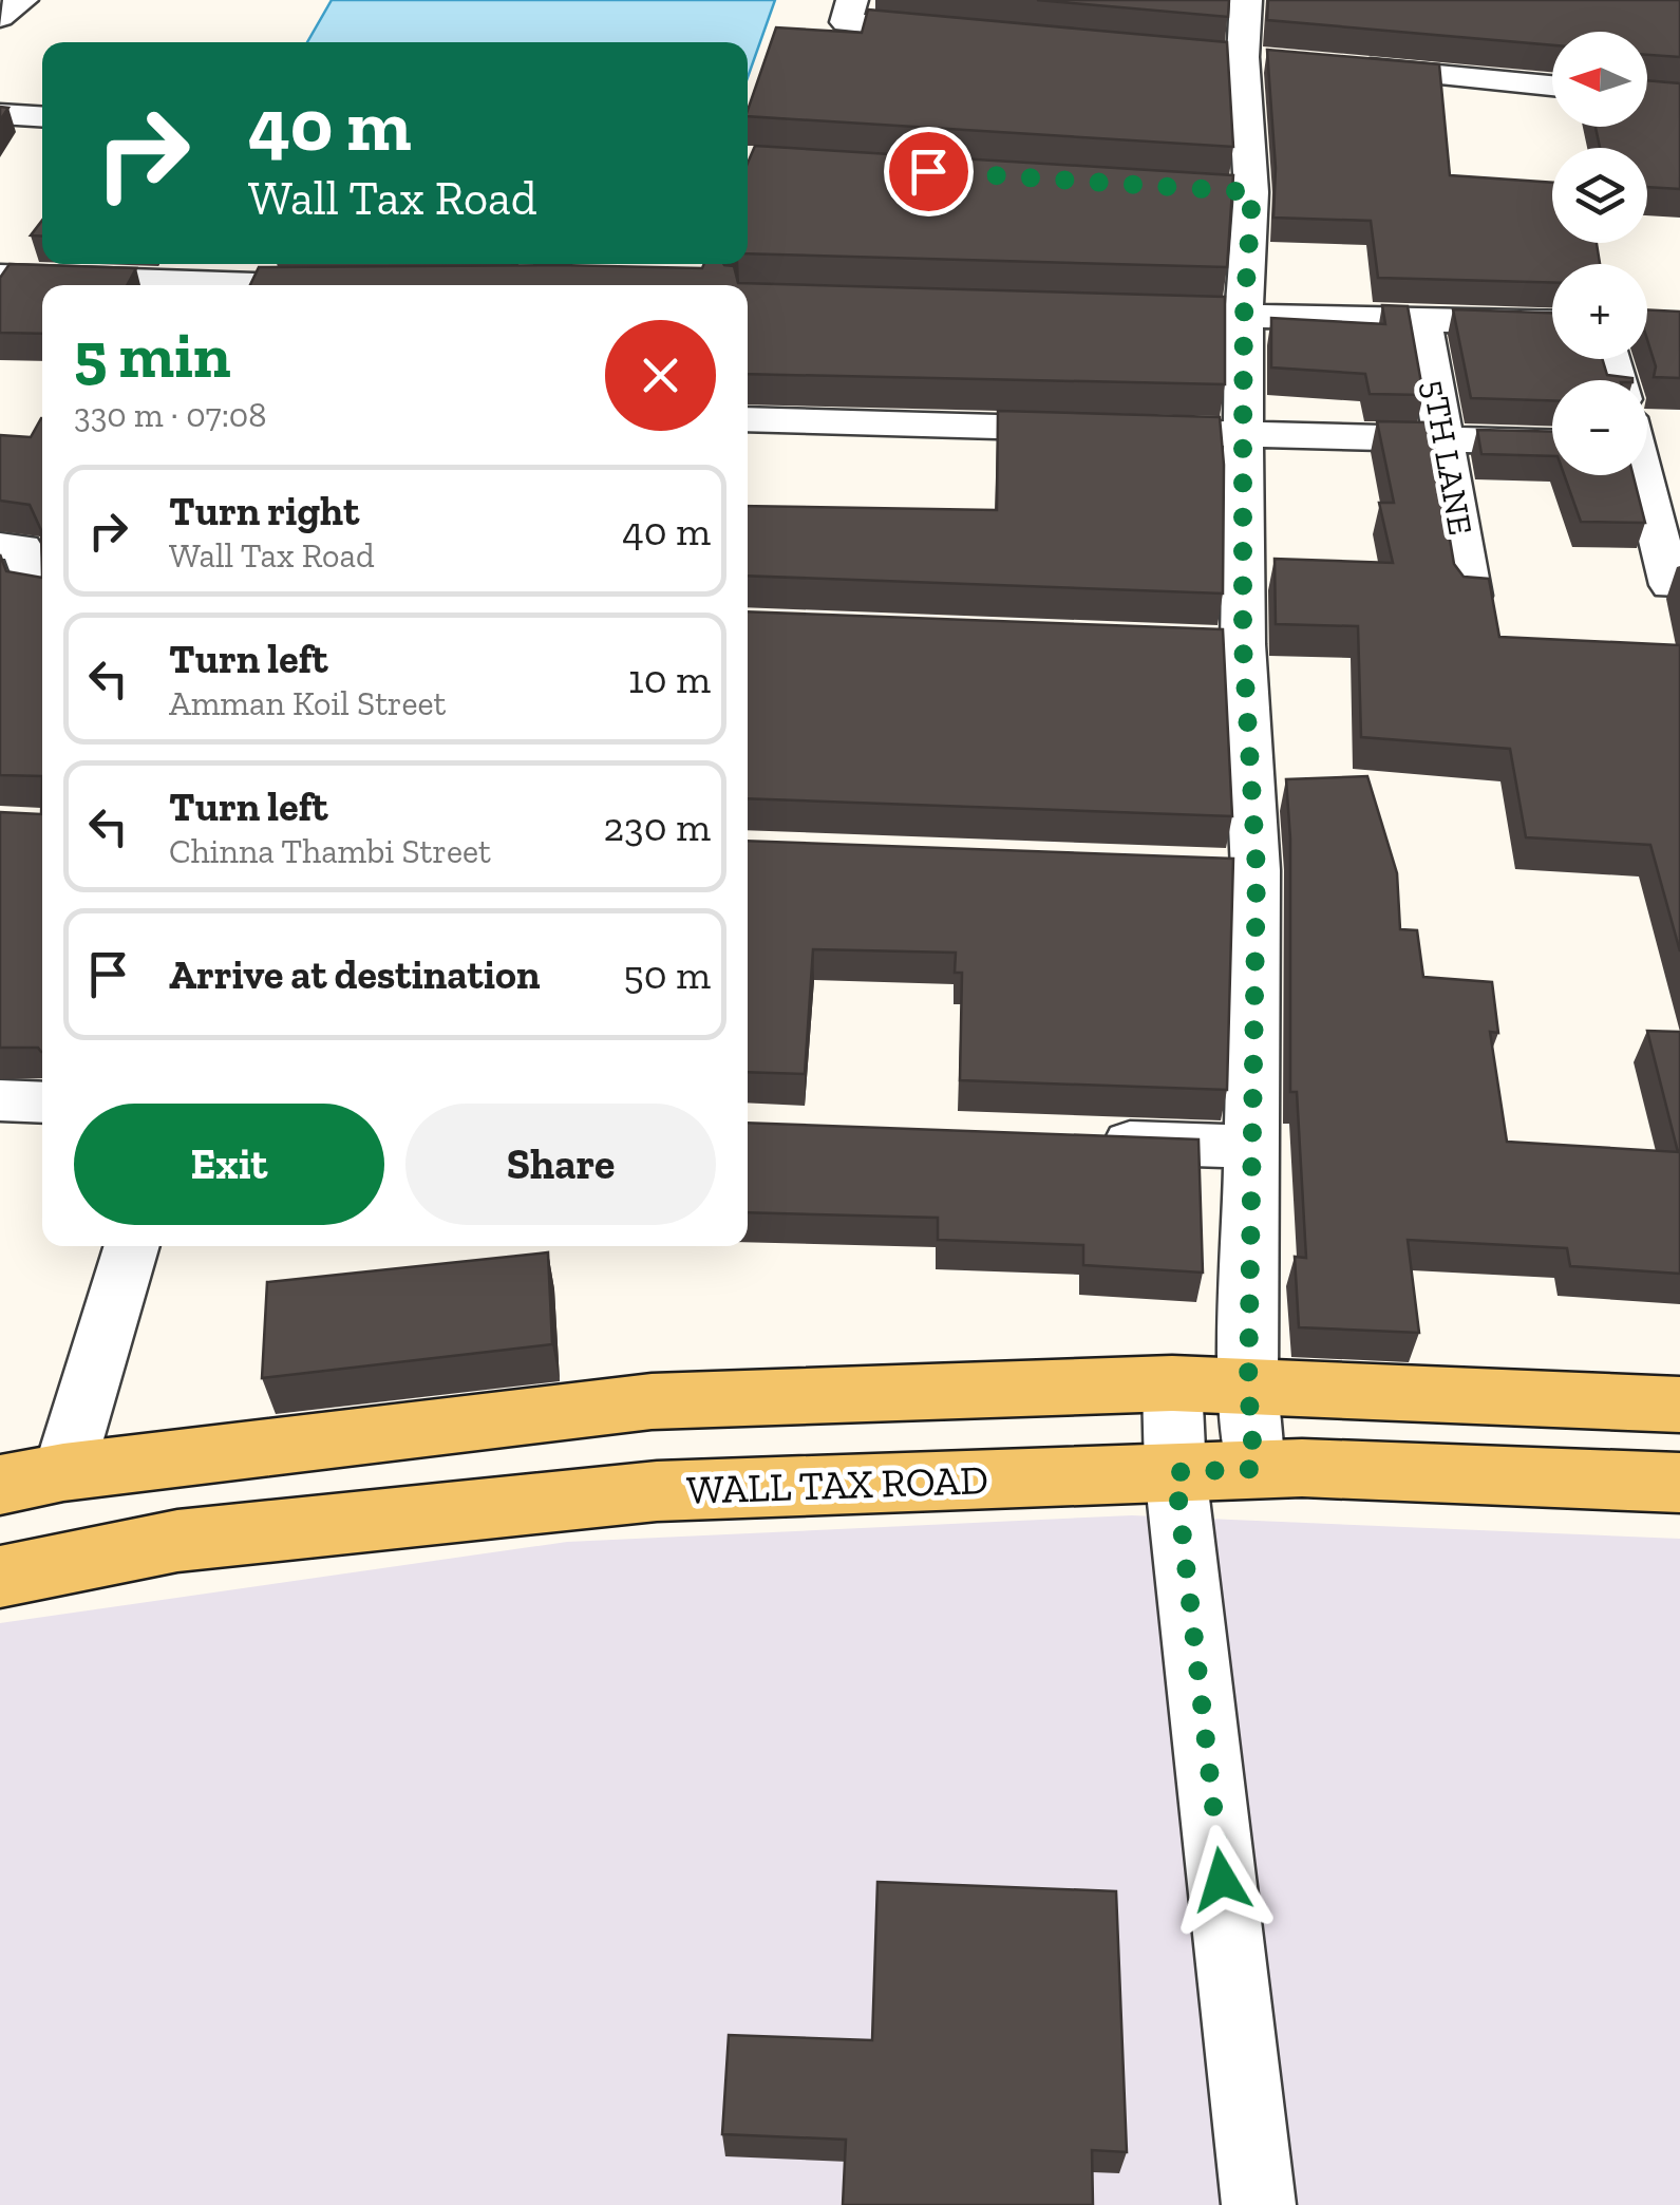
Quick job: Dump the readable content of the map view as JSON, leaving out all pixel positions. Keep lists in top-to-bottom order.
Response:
{
  "streets": {
    "main road": ["WALL TAX ROAD"],
    "street": ["5TH LANE"]
  },
  "north": "left",
  "page": {
    "map_buttons": ["+", "−"],
    "turn": ["40 m", "Wall Tax Road"],
    "heading": ["5 min", "330 m · 07:08"],
    "list": [
      {
        "name": "Turn right",
        "note": "Wall Tax Road",
        "value": "40 m"
      },
      {
        "name": "Turn left",
        "note": "Amman Koil Street",
        "value": "10 m"
      },
      {
        "name": "Turn left",
        "note": "Chinna Thambi Street",
        "value": "230 m"
      },
      {
        "name": "Arrive at destination",
        "value": "50 m"
      }
    ],
    "buttons": ["Exit", "Share"]
  }
}
